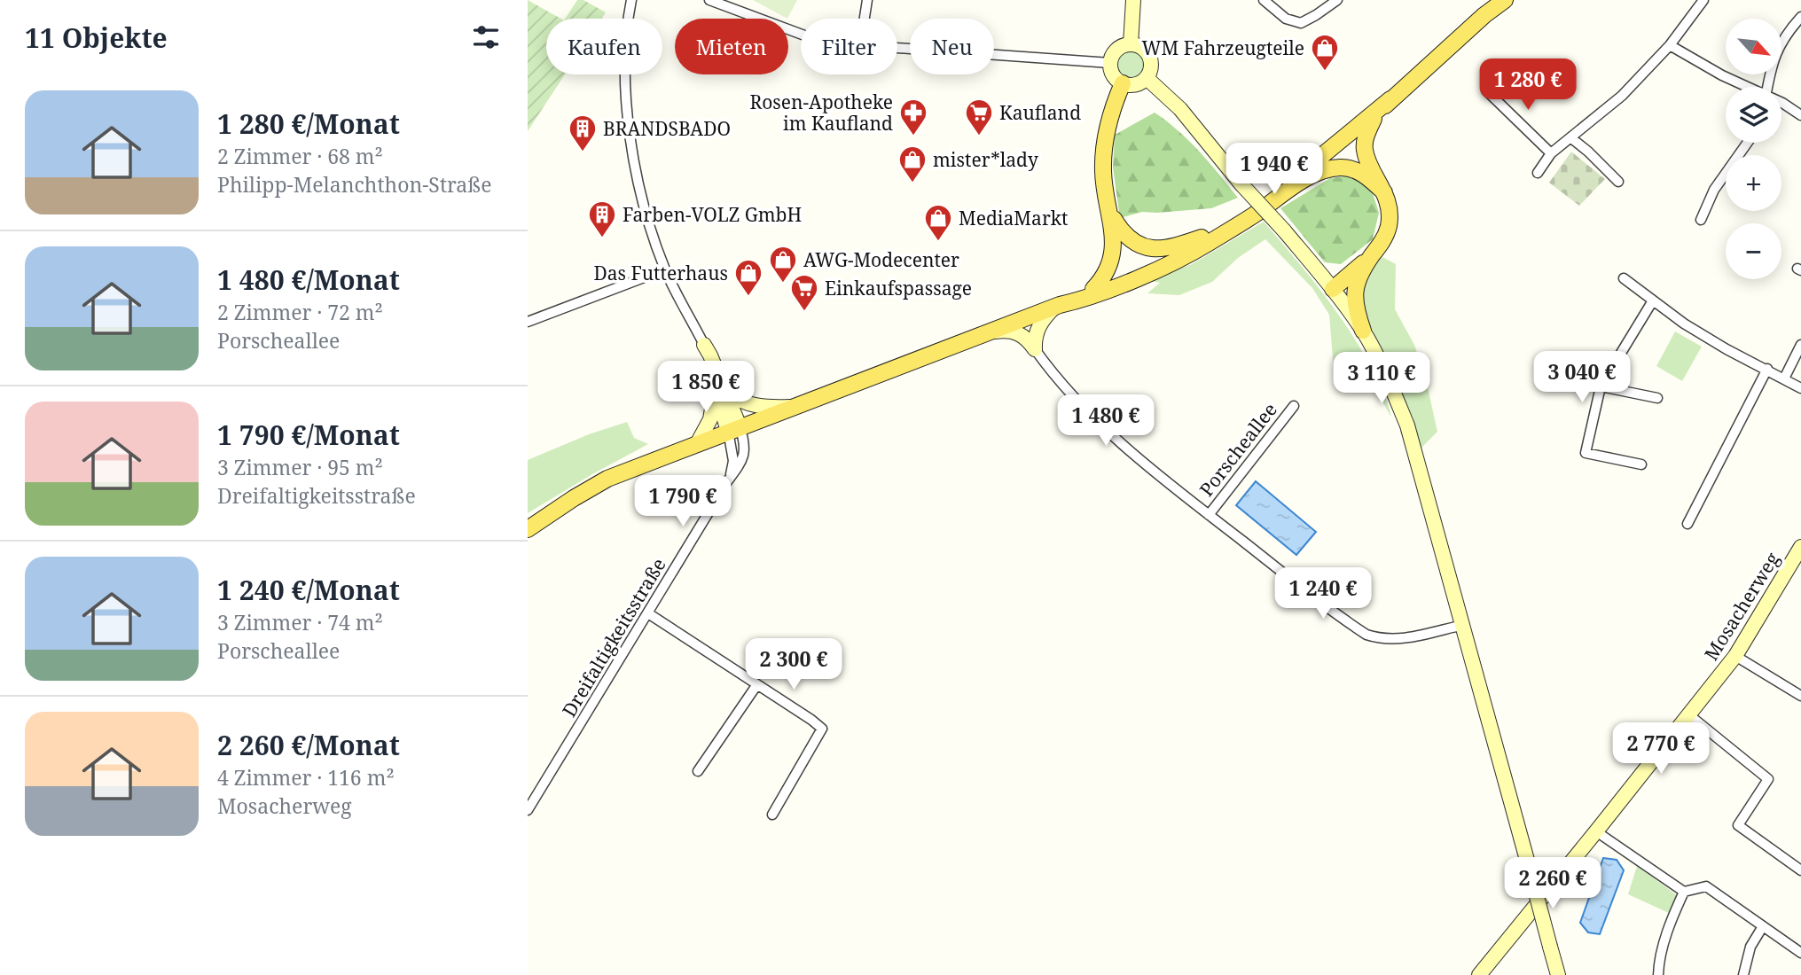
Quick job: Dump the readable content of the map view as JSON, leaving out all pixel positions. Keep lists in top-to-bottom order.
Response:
{
  "streets": {
    "main road": ["Mosacherweg"],
    "street": ["Porscheallee", "Dreifaltigkeitsstraße"]
  },
  "places": {
    "shop": [
      "WM Fahrzeugteile",
      "mister*lady",
      "MediaMarkt",
      "AWG-Modecenter",
      "Das Futterhaus"
    ],
    "pharmacy": ["Rosen-Apotheke im Kaufland"],
    "supermarket": ["Kaufland", "Einkaufspassage"],
    "building": ["BRANDSBADO", "Farben-VOLZ GmbH"]
  },
  "north": "bottom right",
  "page": {
    "heading": "11 Objekte",
    "map_buttons": ["+", "−"],
    "chip": [
      "Kaufen",
      "Mieten",
      "Filter",
      "Neu"
    ],
    "price": [
      "1 280 €",
      "1 940 €",
      "3 040 €",
      "3 110 €",
      "1 850 €",
      "1 480 €",
      "1 790 €",
      "1 240 €",
      "2 300 €",
      "2 770 €",
      "2 260 €"
    ],
    "list": [
      {
        "name": "1 280 €/Monat",
        "note": "2 Zimmer · 68 m² · Philipp-Melanchthon-Straße"
      },
      {
        "name": "1 480 €/Monat",
        "note": "2 Zimmer · 72 m² · Porscheallee"
      },
      {
        "name": "1 790 €/Monat",
        "note": "3 Zimmer · 95 m² · Dreifaltigkeitsstraße"
      },
      {
        "name": "1 240 €/Monat",
        "note": "3 Zimmer · 74 m² · Porscheallee"
      },
      {
        "name": "2 260 €/Monat",
        "note": "4 Zimmer · 116 m² · Mosacherweg"
      }
    ]
  }
}
